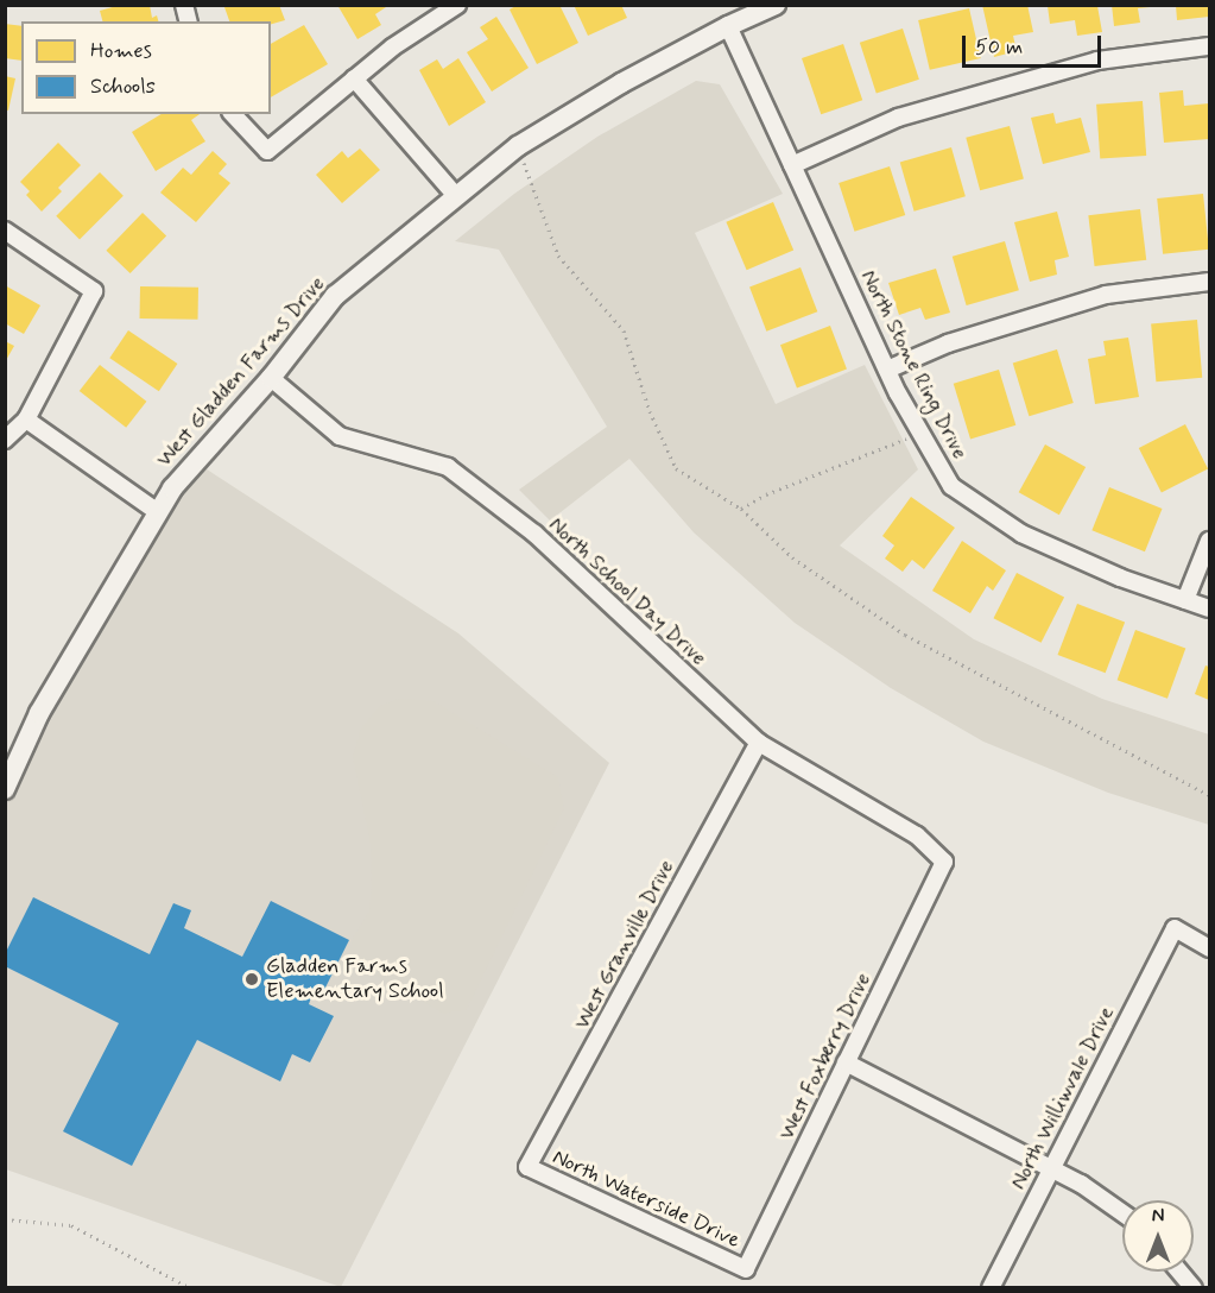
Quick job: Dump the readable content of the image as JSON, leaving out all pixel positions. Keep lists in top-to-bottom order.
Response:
{
  "streets": {
    "street": [
      "North Stone Ring Drive",
      "West Gladden Farms Drive",
      "North School Day Drive",
      "West Granville Drive",
      "West Foxberry Drive",
      "North Williwvale Drive",
      "North Waterside Drive"
    ]
  },
  "crossings": [
    ["North Stone Ring Drive", "West Gladden Farms Drive"],
    ["West Gladden Farms Drive", "North School Day Drive"],
    ["North School Day Drive", "West Granville Drive"],
    ["North School Day Drive", "West Foxberry Drive"],
    ["West Granville Drive", "North Waterside Drive"],
    ["West Foxberry Drive", "North Waterside Drive"]
  ],
  "places": ["Gladden Farms Elementary School"],
  "legend": ["Homes", "Schools"],
  "scale_bar": "50 m",
  "north": "top"
}
